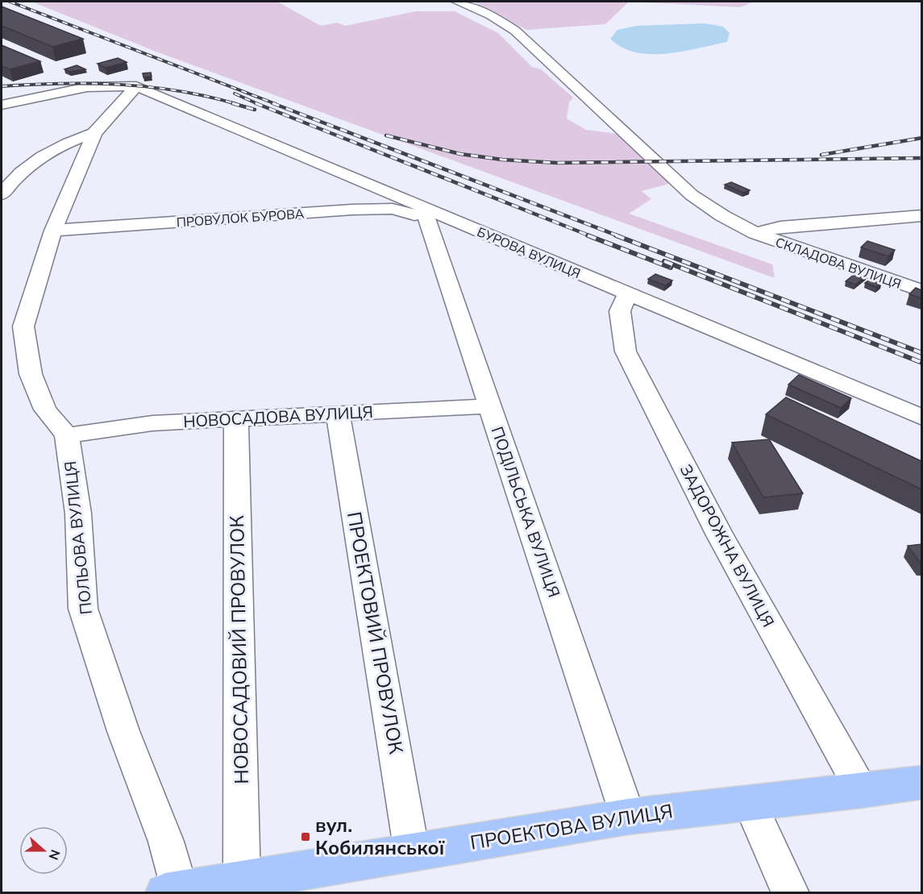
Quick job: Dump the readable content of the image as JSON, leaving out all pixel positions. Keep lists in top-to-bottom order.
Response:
{
  "streets": {
    "main road": ["ПРОЕКТОВА ВУЛИЦЯ"],
    "street": [
      "ПРОВУЛОК БУРОВА",
      "БУРОВА ВУЛИЦЯ",
      "СКЛАДОВА ВУЛИЦЯ",
      "НОВОСАДОВА ВУЛИЦЯ",
      "ПОДІЛЬСЬКА ВУЛИЦЯ",
      "ПОЛЬОВА ВУЛИЦЯ",
      "ЗАДОРОЖНА ВУЛИЦЯ",
      "ПРОЕКТОВИЙ ПРОВУЛОК",
      "НОВОСАДОВИЙ ПРОВУЛОК"
    ]
  },
  "crossings": [
    ["ПРОВУЛОК БУРОВА", "БУРОВА ВУЛИЦЯ"],
    ["ПРОВУЛОК БУРОВА", "ПОДІЛЬСЬКА ВУЛИЦЯ"],
    ["БУРОВА ВУЛИЦЯ", "ПОДІЛЬСЬКА ВУЛИЦЯ"],
    ["БУРОВА ВУЛИЦЯ", "ЗАДОРОЖНА ВУЛИЦЯ"],
    ["НОВОСАДОВА ВУЛИЦЯ", "ПОДІЛЬСЬКА ВУЛИЦЯ"],
    ["НОВОСАДОВА ВУЛИЦЯ", "ПОЛЬОВА ВУЛИЦЯ"],
    ["НОВОСАДОВА ВУЛИЦЯ", "ПРОЕКТОВИЙ ПРОВУЛОК"],
    ["НОВОСАДОВА ВУЛИЦЯ", "НОВОСАДОВИЙ ПРОВУЛОК"],
    ["ПОДІЛЬСЬКА ВУЛИЦЯ", "ПРОЕКТОВА ВУЛИЦЯ"],
    ["ПОЛЬОВА ВУЛИЦЯ", "ПРОЕКТОВА ВУЛИЦЯ"],
    ["ЗАДОРОЖНА ВУЛИЦЯ", "ПРОЕКТОВА ВУЛИЦЯ"],
    ["ПРОЕКТОВИЙ ПРОВУЛОК", "ПРОЕКТОВА ВУЛИЦЯ"],
    ["НОВОСАДОВИЙ ПРОВУЛОК", "ПРОЕКТОВА ВУЛИЦЯ"]
  ],
  "places": {
    "transit": ["вул. Кобилянської"]
  },
  "north": "right"
}
